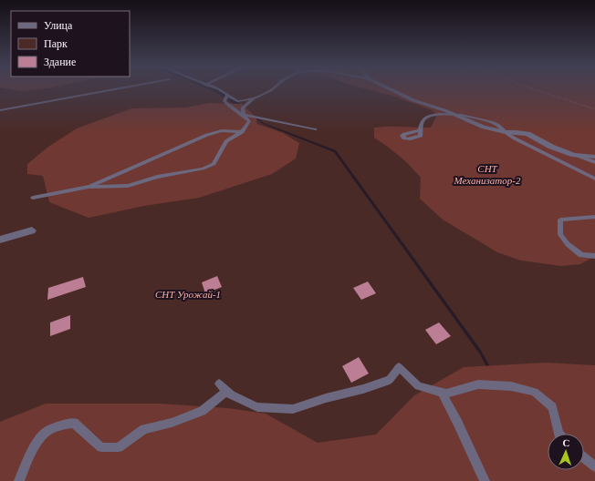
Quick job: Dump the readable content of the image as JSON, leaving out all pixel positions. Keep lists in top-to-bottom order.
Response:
{
  "parks": ["СНТ Механизатор-2", "СНТ Урожай-1"],
  "legend": ["Улица", "Парк", "Здание"],
  "north": "top"
}
